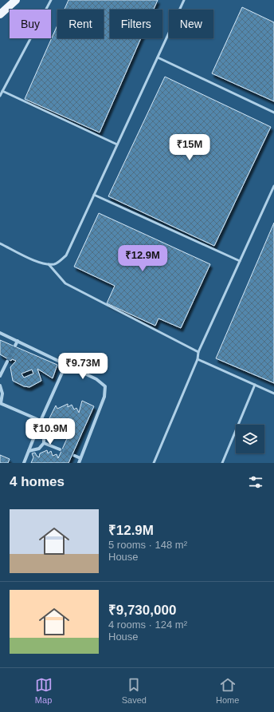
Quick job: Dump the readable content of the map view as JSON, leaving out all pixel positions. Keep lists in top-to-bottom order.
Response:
{
  "page": {
    "chip": [
      "Buy",
      "Rent",
      "Filters",
      "New"
    ],
    "price": [
      "₹15M",
      "₹12.9M",
      "₹9.73M",
      "₹10.9M"
    ],
    "heading": "4 homes",
    "list": [
      {
        "name": "₹12.9M",
        "note": "5 rooms · 148 m² · House"
      },
      {
        "name": "₹9,730,000",
        "note": "4 rooms · 124 m² · House"
      }
    ],
    "tabs": ["Map", "Saved", "Home"]
  }
}
